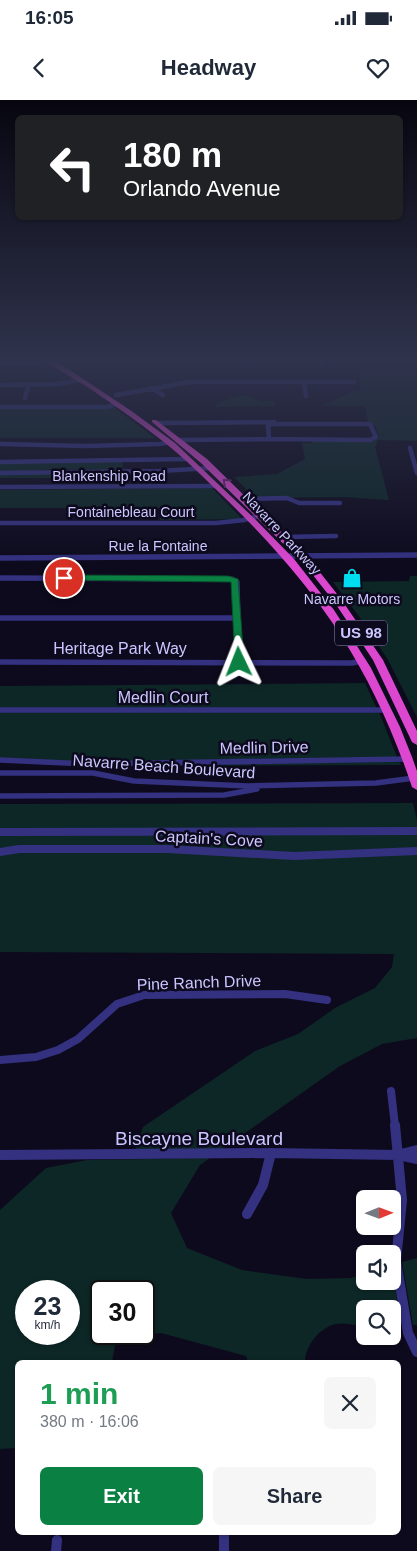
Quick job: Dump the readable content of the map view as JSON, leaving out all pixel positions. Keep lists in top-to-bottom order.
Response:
{
  "streets": {
    "highway": ["Navarre Parkway", "US 98"],
    "street": [
      "Blankenship Road",
      "Fontainebleau Court",
      "Rue la Fontaine",
      "Heritage Park Way",
      "Medlin Court",
      "Medlin Drive",
      "Navarre Beach Boulevard",
      "Captain's Cove",
      "Pine Ranch Drive",
      "Biscayne Boulevard"
    ]
  },
  "crossings": [
    ["Blankenship Road", "Navarre Parkway"],
    ["Fontainebleau Court", "Navarre Parkway"],
    ["Navarre Parkway", "Rue la Fontaine"],
    ["Navarre Parkway", "Heritage Park Way"],
    ["Navarre Parkway", "Medlin Court"],
    ["Navarre Parkway", "Medlin Drive"]
  ],
  "places": {
    "shop": ["Navarre Motors"]
  },
  "north": "right",
  "page": {
    "status": "16:05",
    "header": "Headway",
    "turn": ["180 m", "Orlando Avenue"],
    "speed": "23 km/h",
    "limit": "30",
    "heading": ["1 min", "380 m · 16:06"],
    "buttons": ["Exit", "Share"]
  }
}
